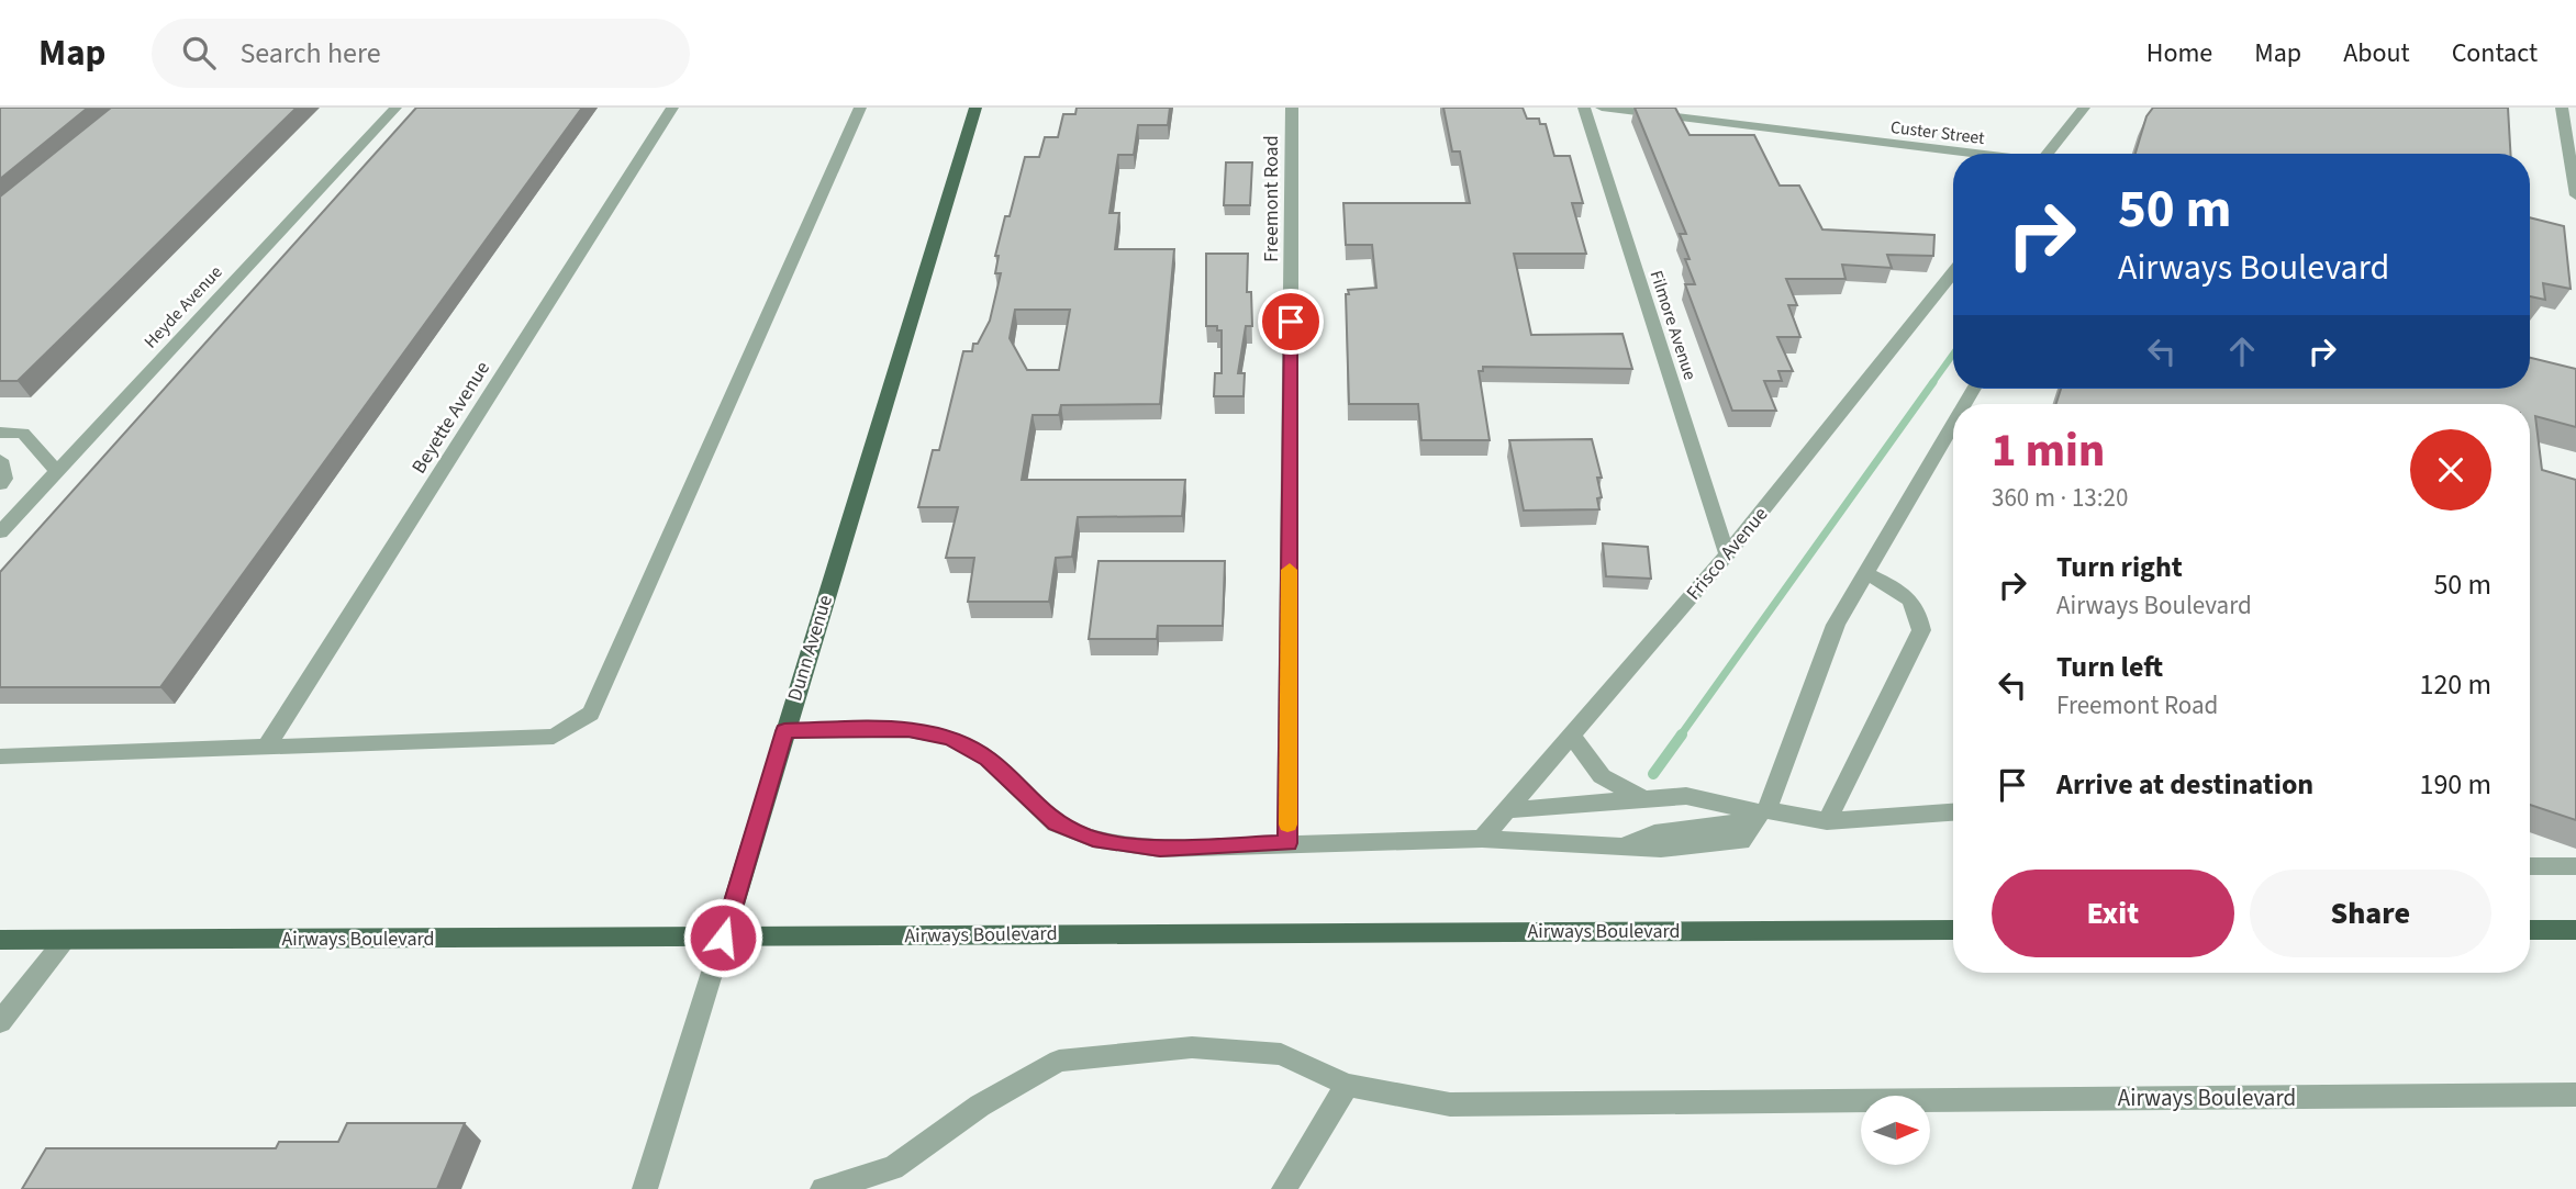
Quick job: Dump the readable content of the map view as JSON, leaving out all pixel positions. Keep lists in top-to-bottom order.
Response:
{
  "streets": {
    "main road": ["Dunn Avenue", "Airways Boulevard"],
    "street": [
      "Custer Street",
      "Freemont Road",
      "Heyde Avenue",
      "Filmore Avenue",
      "Beyette Avenue",
      "Frisco Avenue"
    ]
  },
  "crossings": [
    ["Filmore Avenue", "Frisco Avenue"],
    ["Dunn Avenue", "Airways Boulevard"]
  ],
  "north": "right",
  "page": {
    "header": "Map",
    "search": "Search here",
    "nav": [
      "Home",
      "Map",
      "About",
      "Contact"
    ],
    "turn": ["50 m", "Airways Boulevard"],
    "heading": ["1 min", "360 m · 13:20"],
    "list": [
      {
        "name": "Turn right",
        "note": "Airways Boulevard",
        "value": "50 m"
      },
      {
        "name": "Turn left",
        "note": "Freemont Road",
        "value": "120 m"
      },
      {
        "name": "Arrive at destination",
        "value": "190 m"
      }
    ],
    "buttons": ["Exit", "Share"]
  }
}
